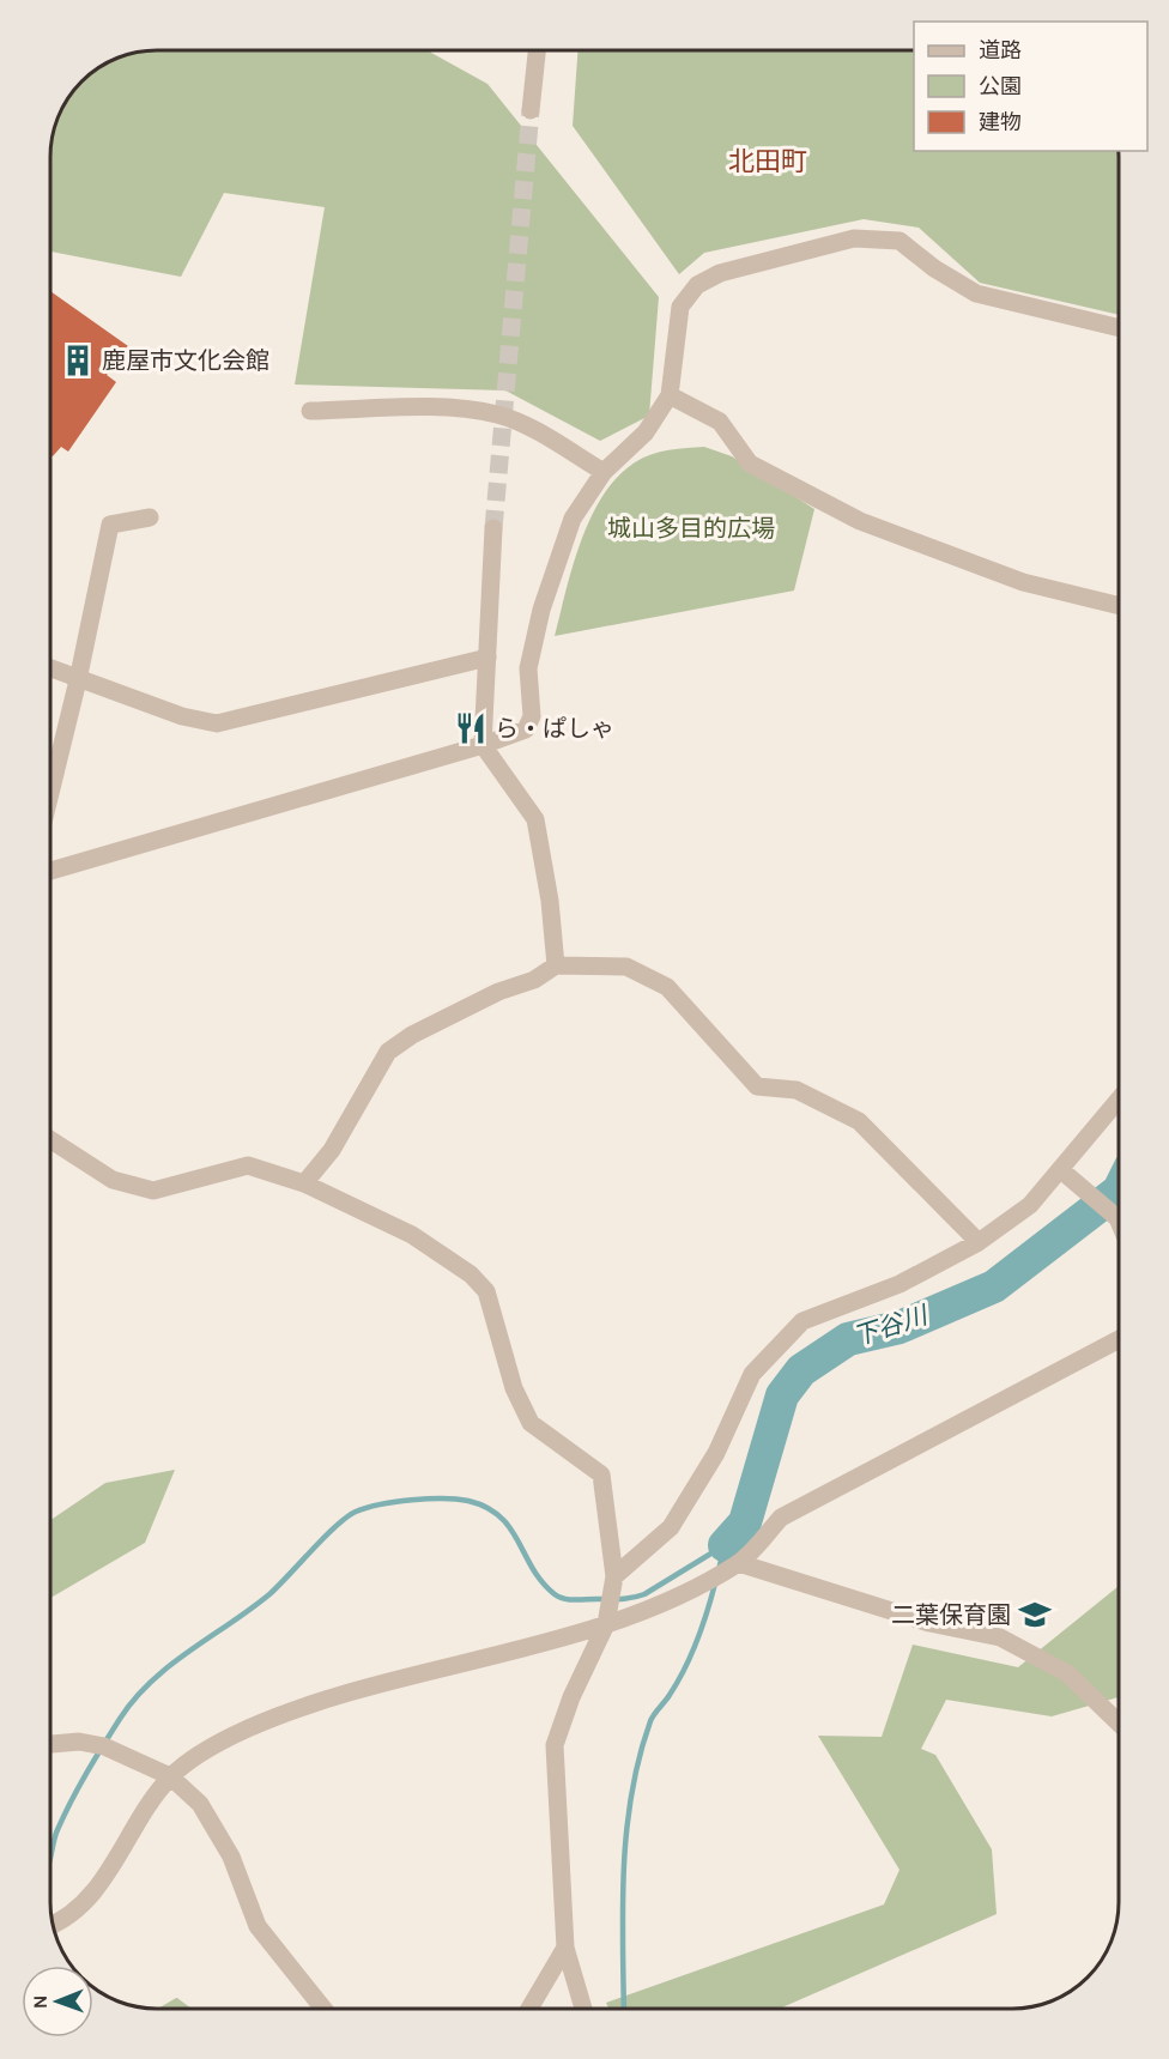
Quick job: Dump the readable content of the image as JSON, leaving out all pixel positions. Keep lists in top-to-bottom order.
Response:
{
  "districts": ["北田町"],
  "water": ["下谷川"],
  "parks": ["城山多目的広場"],
  "places": {
    "building": ["鹿屋市文化会館"],
    "restaurant": ["ら・ぱしゃ"],
    "school or university": ["二葉保育園"]
  },
  "legend": ["道路", "公園", "建物"],
  "north": "left"
}
